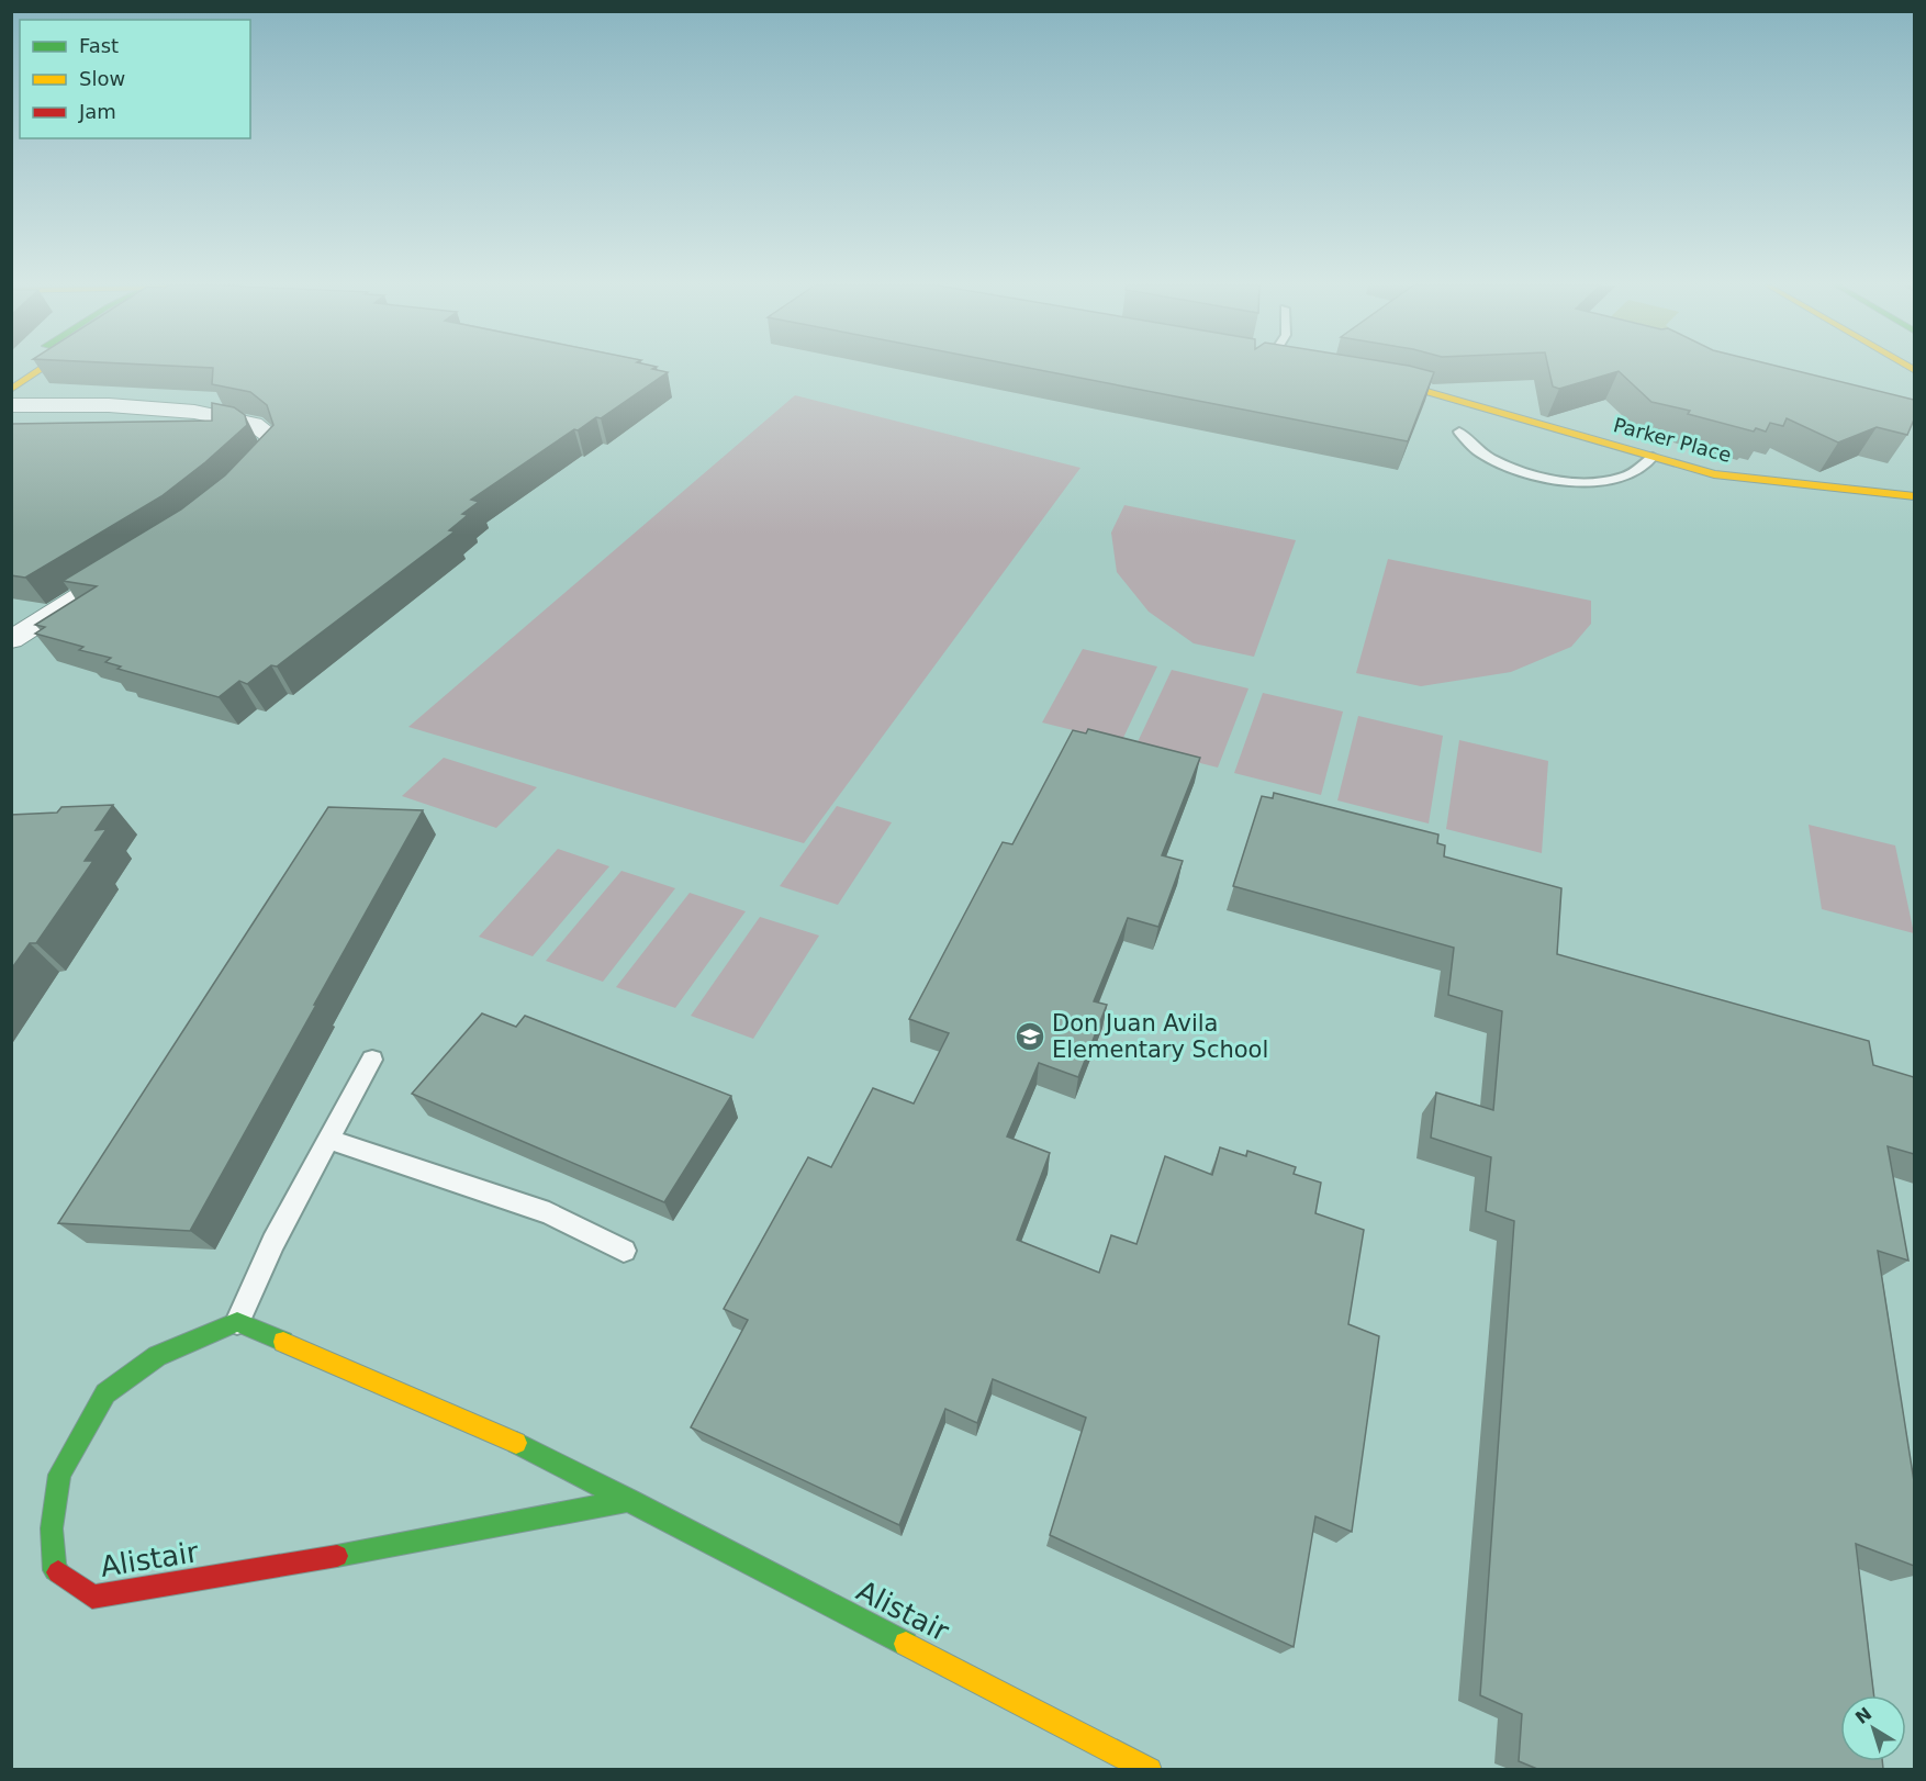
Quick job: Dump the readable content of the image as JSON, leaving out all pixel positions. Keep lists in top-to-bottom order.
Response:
{
  "streets": {
    "street": ["Parker Place", "Alistair"]
  },
  "places": {
    "school or university": ["Don Juan Avila Elementary School"]
  },
  "legend": ["Fast", "Slow", "Jam"],
  "north": "top left"
}
